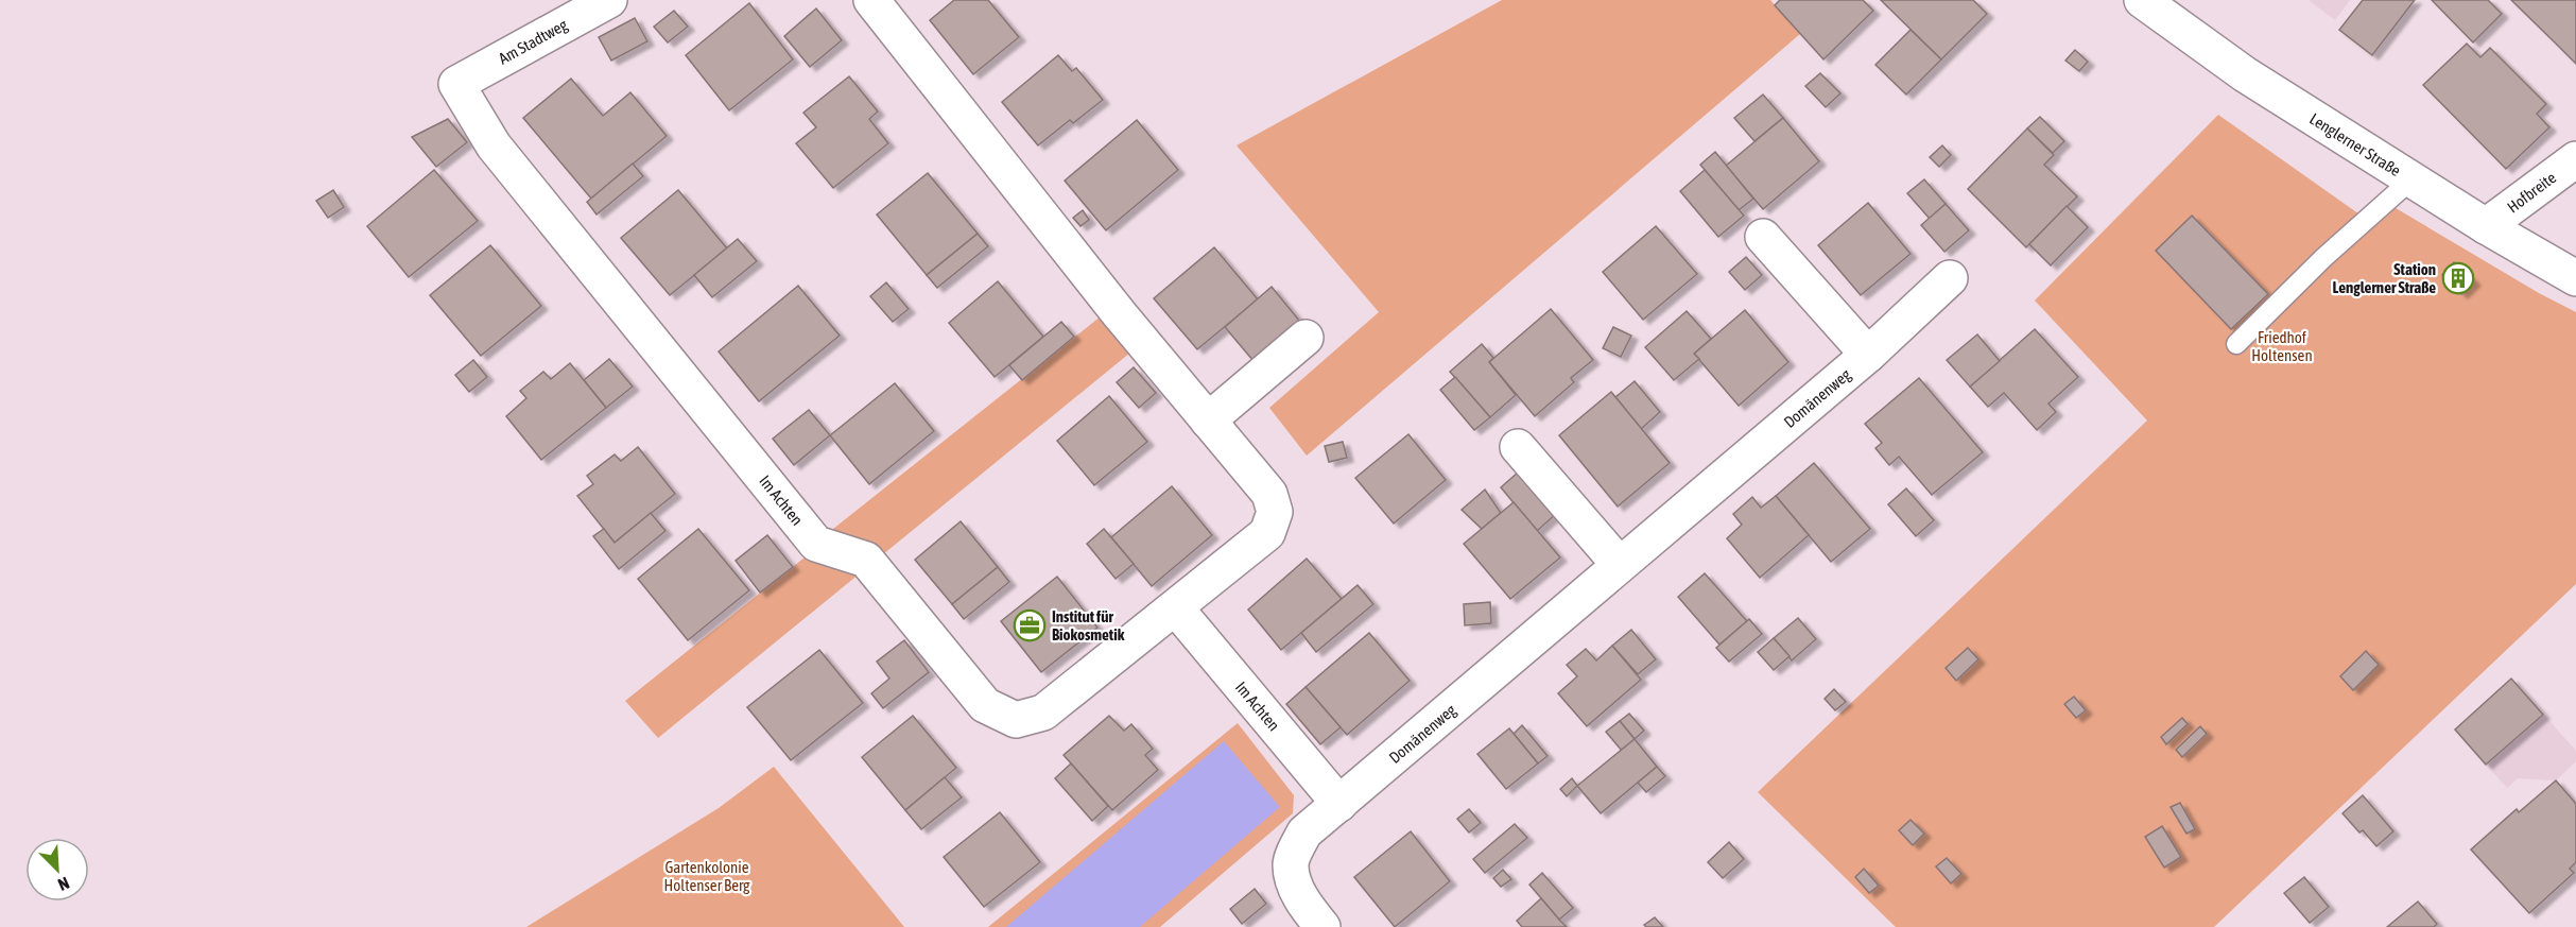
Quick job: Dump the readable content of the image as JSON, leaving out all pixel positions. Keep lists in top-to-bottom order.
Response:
{
  "streets": {
    "street": [
      "Am Stadtweg",
      "Lenglerner Straße",
      "Hofbreite",
      "Domänenweg",
      "Im Achten"
    ]
  },
  "crossings": [
    ["Am Stadtweg", "Im Achten"],
    ["Lenglerner Straße", "Hofbreite"],
    ["Domänenweg", "Im Achten"]
  ],
  "parks": ["Friedhof Holtensen", "Gartenkolonie Holtenser Berg"],
  "places": {
    "building": ["Station Lenglerner Straße"],
    "office": ["Institut für Biokosmetik"]
  },
  "north": "bottom right"
}
